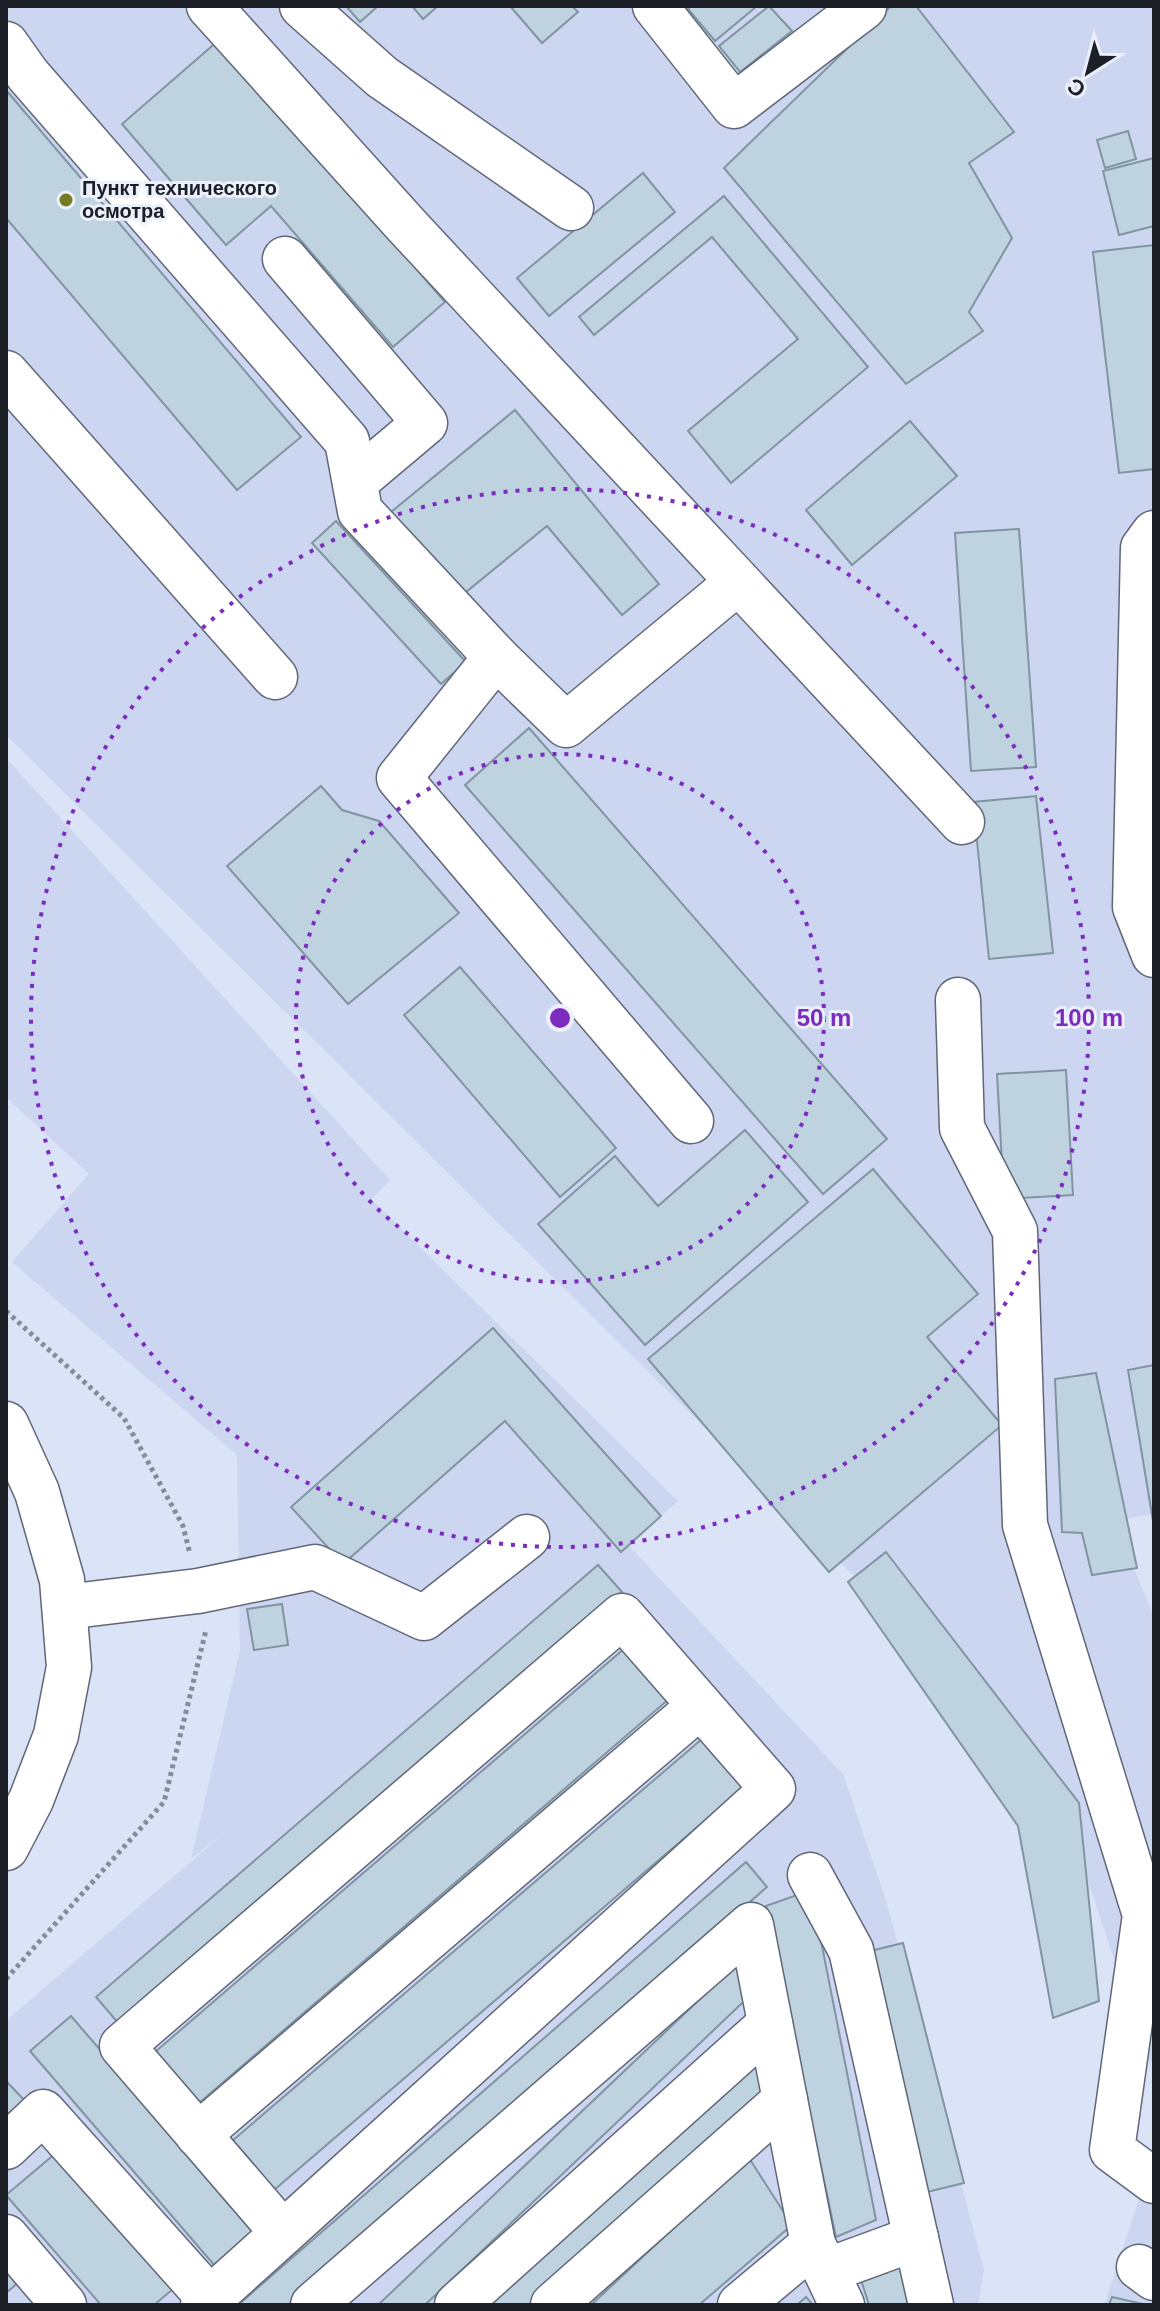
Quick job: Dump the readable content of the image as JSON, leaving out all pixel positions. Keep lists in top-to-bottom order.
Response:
{
  "places": ["Пункт технического осмотра"],
  "north": "bottom left",
  "rings": ["50 m", "100 m"]
}
